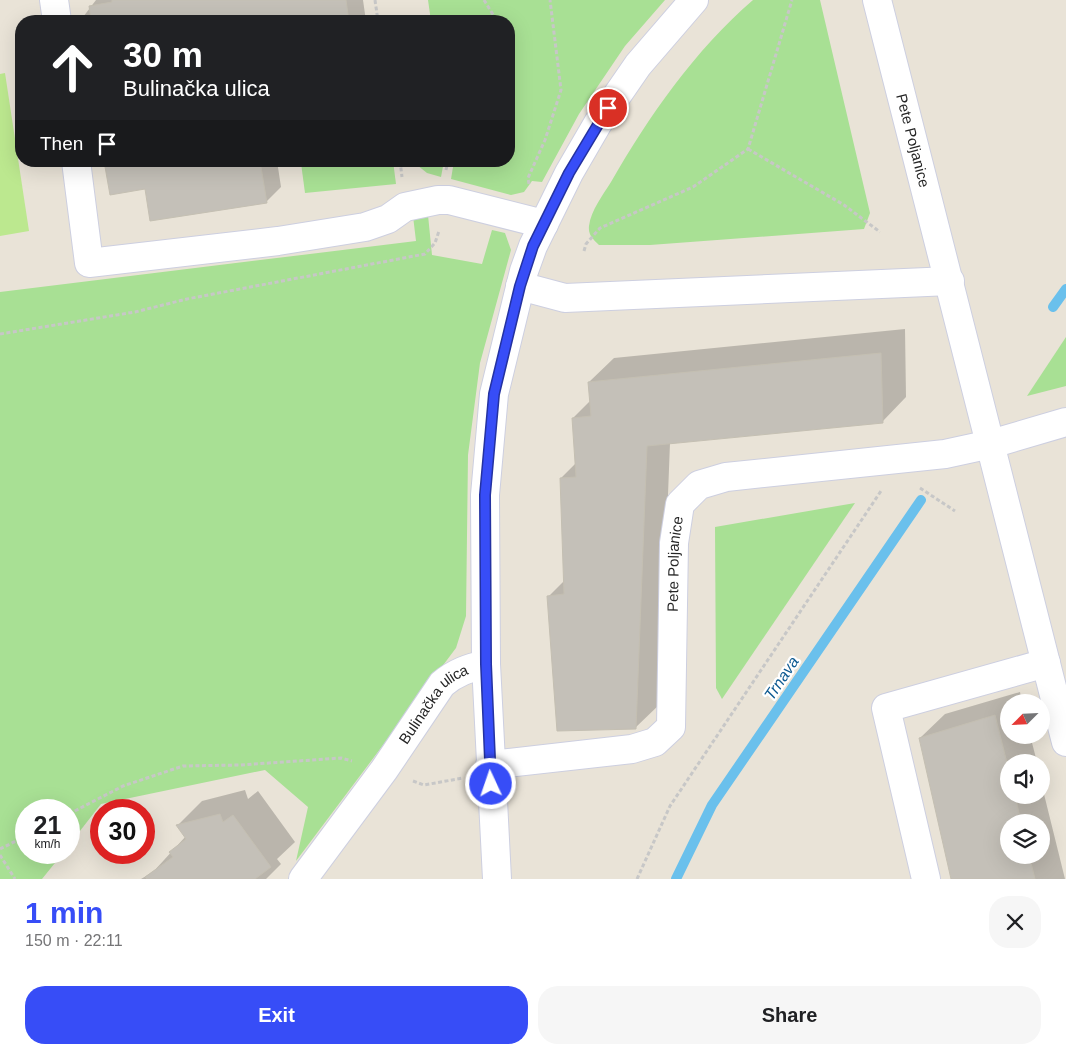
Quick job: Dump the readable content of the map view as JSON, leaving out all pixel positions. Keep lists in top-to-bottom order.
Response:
{
  "streets": {
    "street": ["Pete Poljanice", "Bulinačka ulica"]
  },
  "water": ["Trnava"],
  "north": "bottom left",
  "page": {
    "turn": ["30 m", "Bulinačka ulica"],
    "then": "Then",
    "speed": "21 km/h",
    "limit": "30",
    "heading": ["1 min", "150 m · 22:11"],
    "buttons": ["Exit", "Share"]
  }
}
